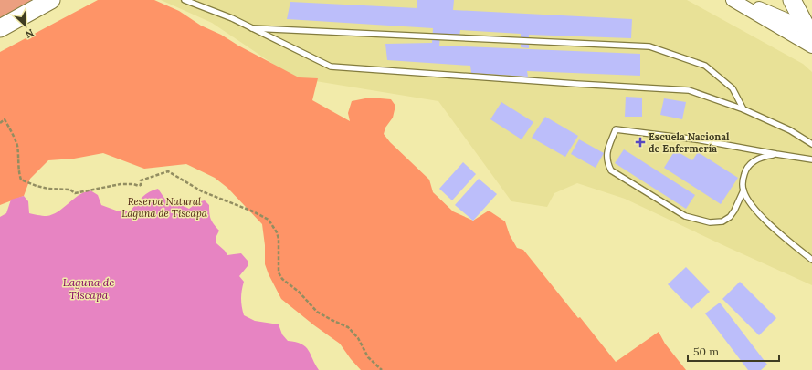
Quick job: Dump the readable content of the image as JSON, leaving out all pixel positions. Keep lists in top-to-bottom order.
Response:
{
  "water": ["Laguna de Tiscapa"],
  "parks": ["Reserva Natural Laguna de Tiscapa"],
  "places": {
    "health": ["Escuela Nacional de Enfermería"]
  },
  "scale_bar": "50 m",
  "north": "bottom right"
}
